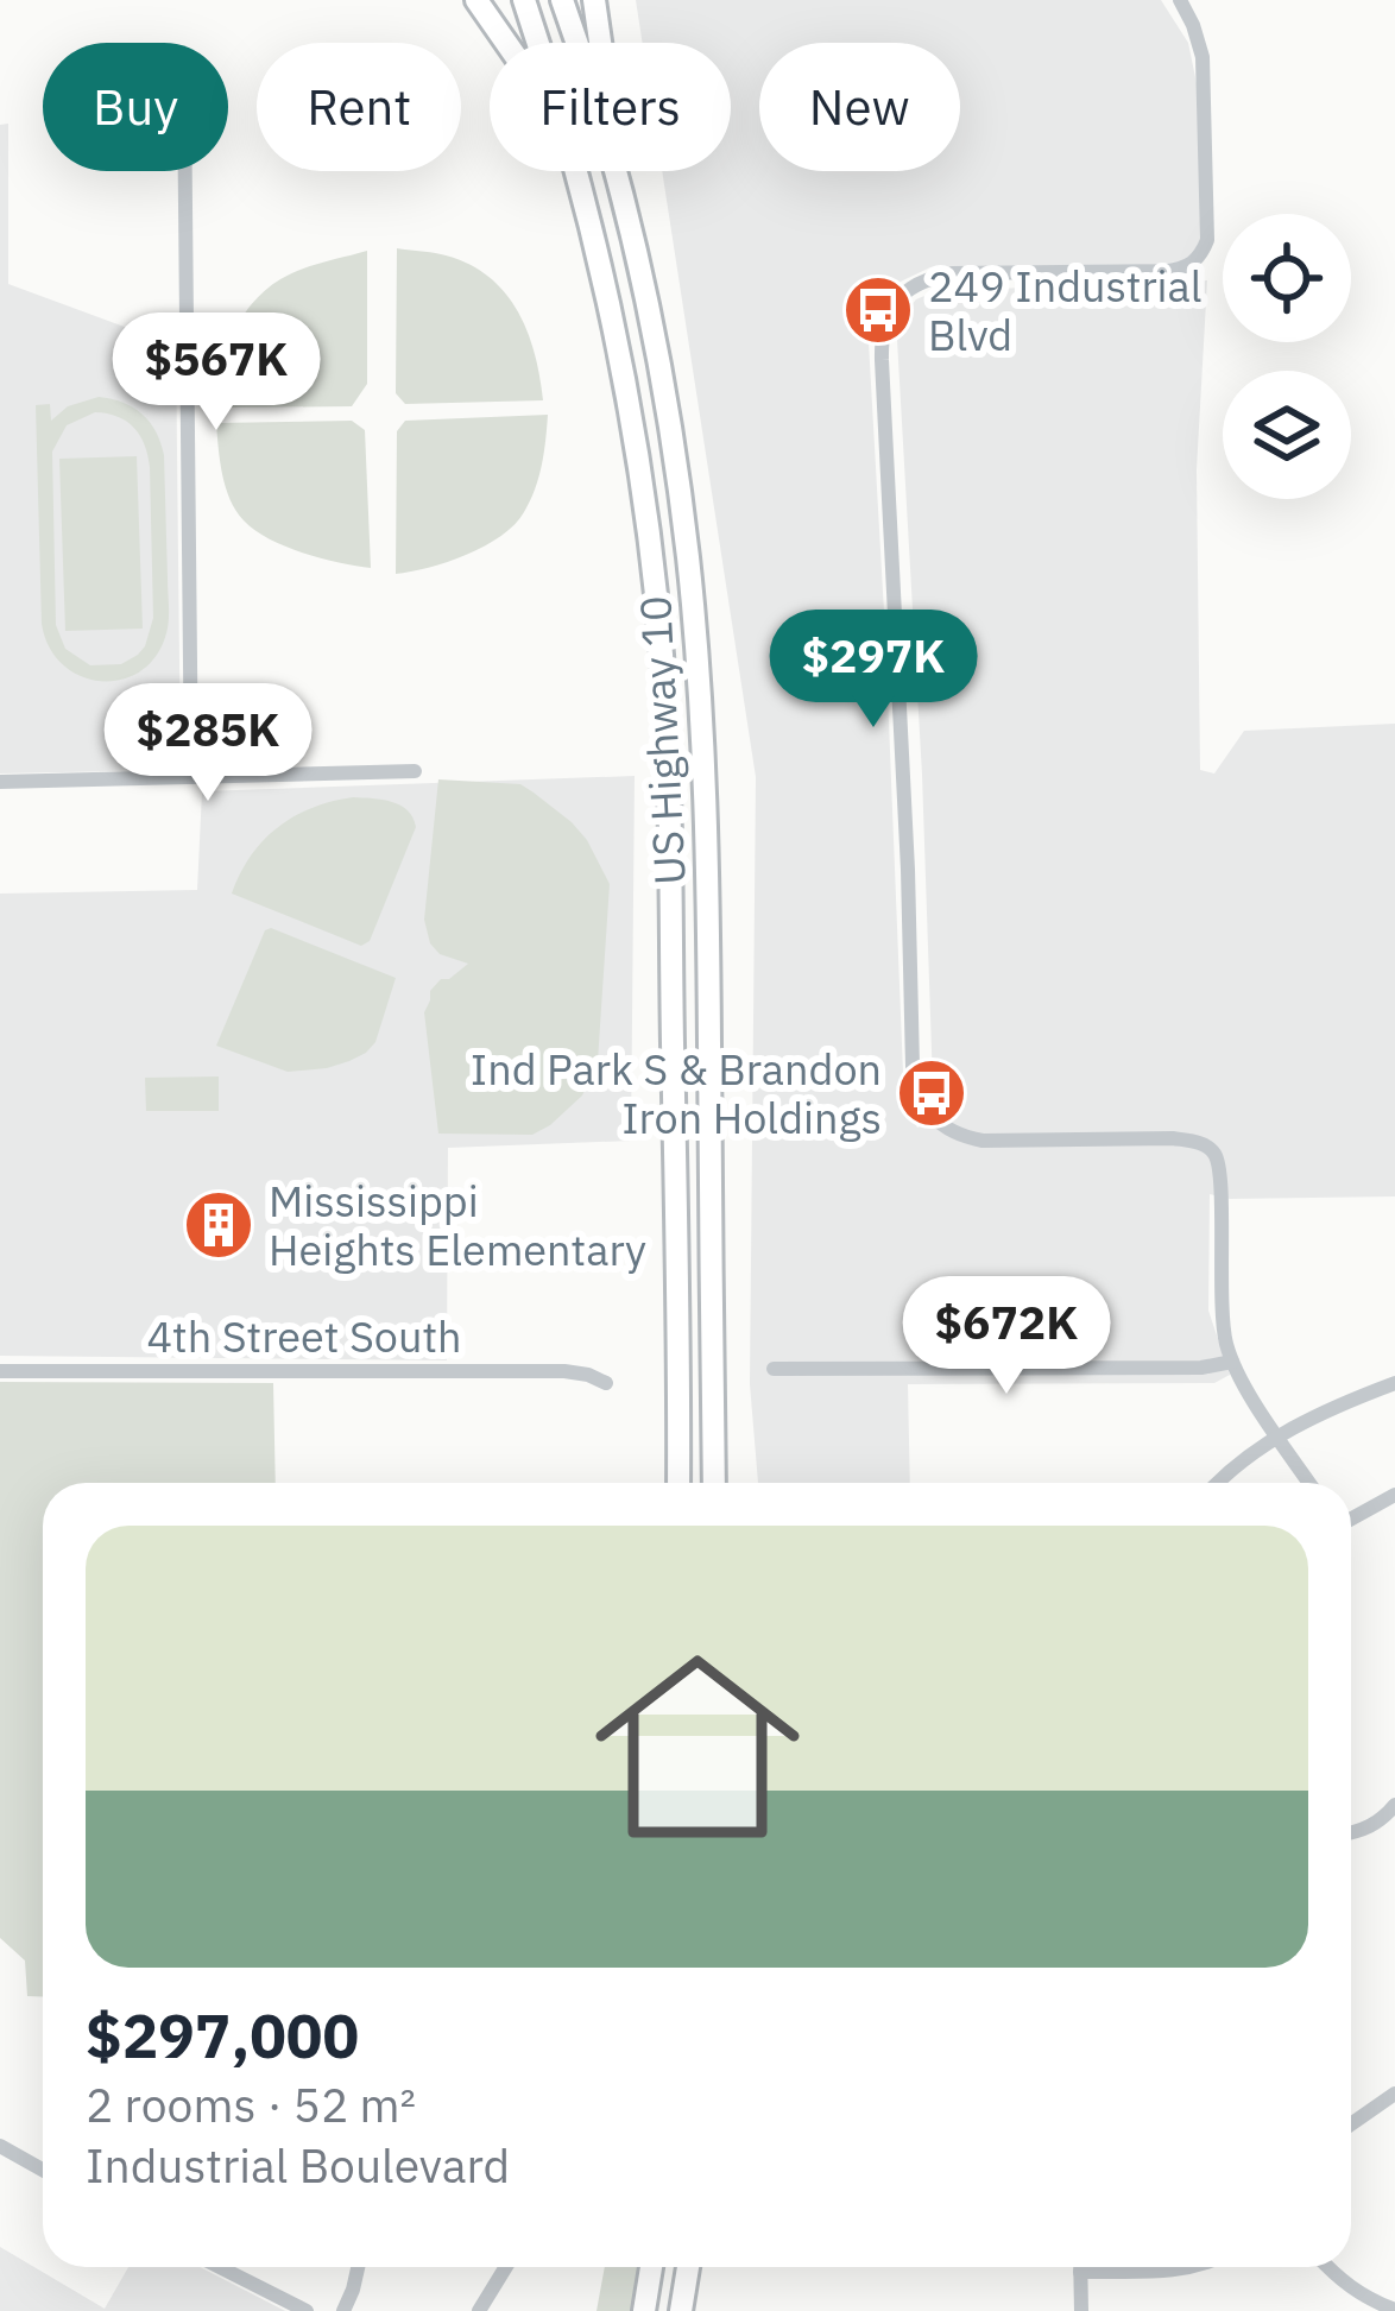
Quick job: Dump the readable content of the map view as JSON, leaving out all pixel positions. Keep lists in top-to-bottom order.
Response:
{
  "streets": {
    "highway": ["US Highway 10"],
    "street": ["4th Street South"]
  },
  "places": {
    "bus stop": ["249 Industrial Blvd", "Ind Park S & Brandon Iron Holdings"],
    "building": ["Mississippi Heights Elementary"]
  },
  "page": {
    "chip": [
      "Buy",
      "Rent",
      "Filters",
      "New"
    ],
    "price": [
      "$567K",
      "$297K",
      "$285K",
      "$672K"
    ],
    "list": [
      {
        "name": "$297,000",
        "note": "2 rooms · 52 m² · Industrial Boulevard"
      }
    ]
  }
}
